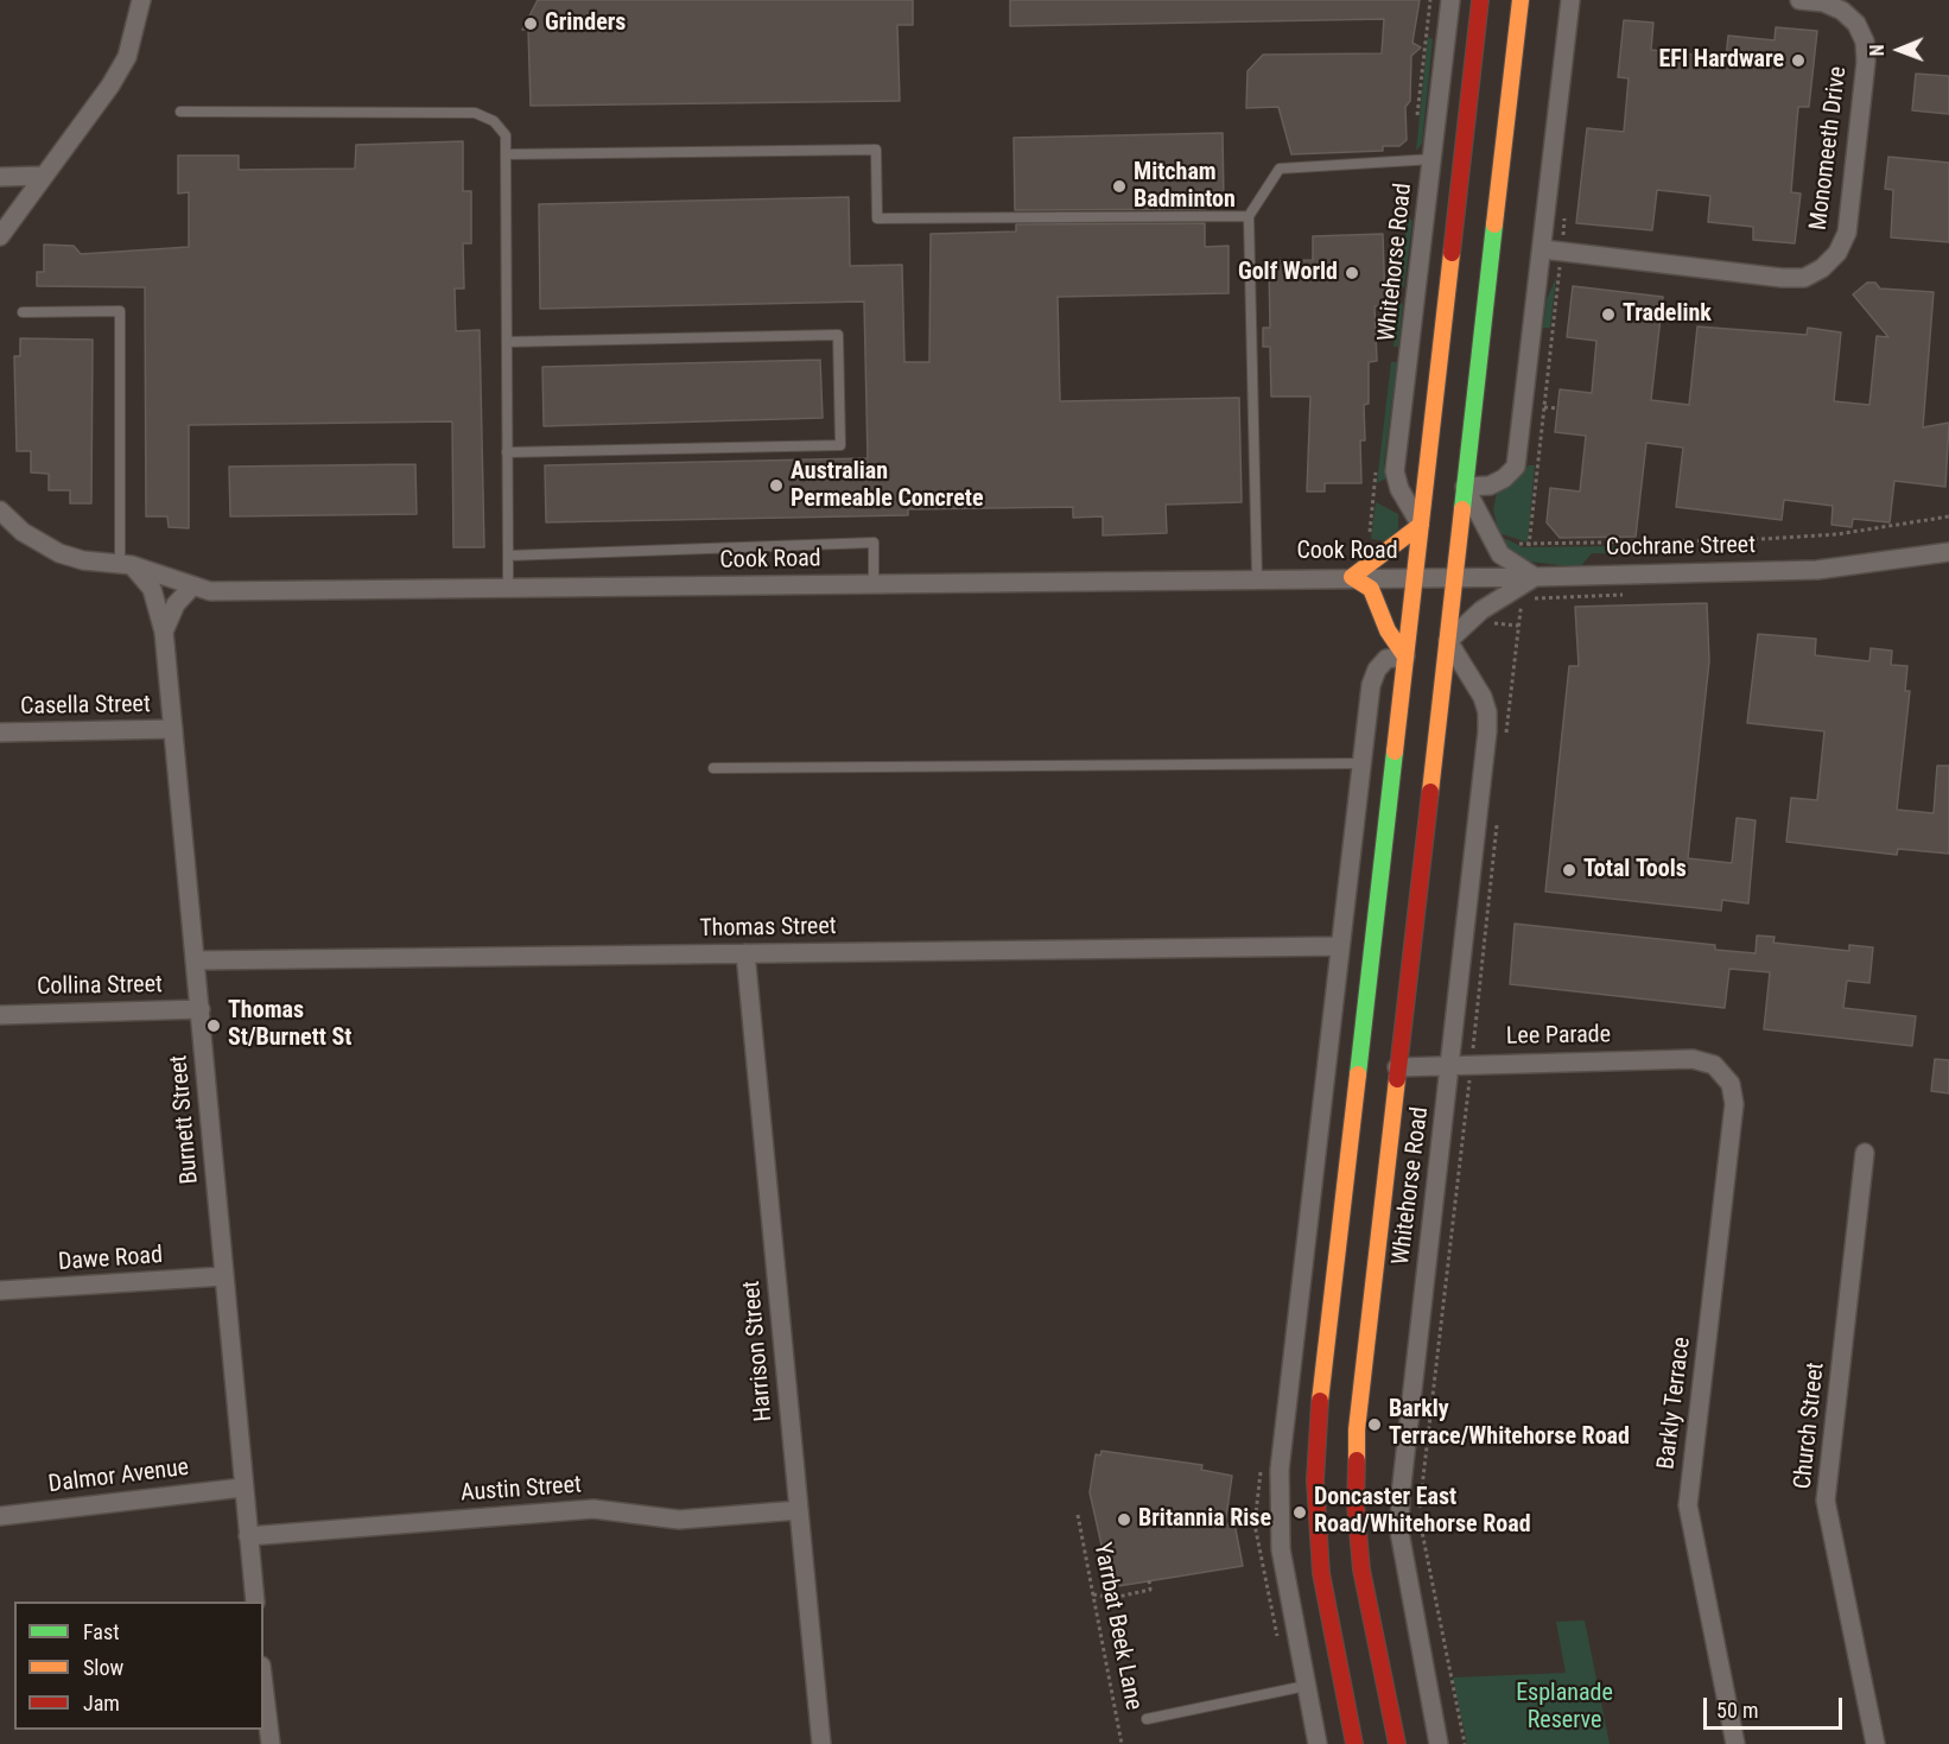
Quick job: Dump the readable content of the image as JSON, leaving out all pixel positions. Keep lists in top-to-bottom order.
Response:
{
  "streets": {
    "highway": ["Whitehorse Road"],
    "street": [
      "Monomeeth Drive",
      "Cochrane Street",
      "Cook Road",
      "Casella Street",
      "Thomas Street",
      "Collina Street",
      "Lee Parade",
      "Burnett Street",
      "Dawe Road",
      "Harrison Street",
      "Barkly Terrace",
      "Church Street",
      "Dalmor Avenue",
      "Austin Street"
    ],
    "path": ["Yarrbat Beek Lane"]
  },
  "crossings": [
    ["Whitehorse Road", "Cochrane Street"],
    ["Whitehorse Road", "Lee Parade"],
    ["Cochrane Street", "Cook Road"],
    ["Cook Road", "Burnett Street"],
    ["Casella Street", "Burnett Street"],
    ["Thomas Street", "Burnett Street"],
    ["Thomas Street", "Harrison Street"],
    ["Collina Street", "Burnett Street"],
    ["Lee Parade", "Barkly Terrace"],
    ["Burnett Street", "Dawe Road"],
    ["Burnett Street", "Dalmor Avenue"],
    ["Burnett Street", "Austin Street"],
    ["Harrison Street", "Austin Street"]
  ],
  "parks": ["Esplanade Reserve"],
  "places": [
    "Grinders",
    "EFI Hardware",
    "Mitcham Badminton",
    "Golf World",
    "Tradelink",
    "Australian Permeable Concrete",
    "Total Tools",
    "Thomas St/Burnett St",
    "Barkly Terrace/Whitehorse Road",
    "Doncaster East Road/Whitehorse Road",
    "Britannia Rise"
  ],
  "legend": ["Fast", "Slow", "Jam"],
  "scale_bar": "50 m",
  "north": "left"
}
